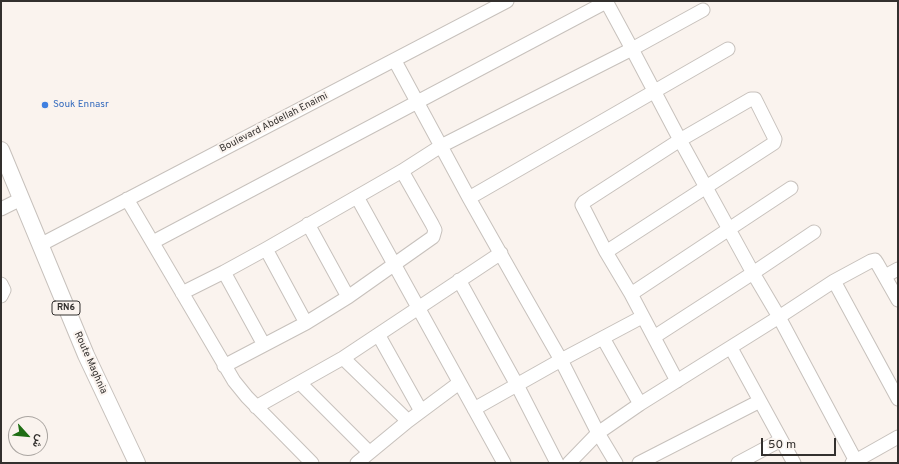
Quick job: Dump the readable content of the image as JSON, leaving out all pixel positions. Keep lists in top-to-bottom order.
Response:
{
  "streets": {
    "main road": ["RN6", "Route Maghnia"],
    "street": ["Boulevard Abdellah Enaimi"]
  },
  "crossings": [
    ["Boulevard Abdellah Enaimi", "Route Maghnia"]
  ],
  "places": ["Souk Ennasr"],
  "scale_bar": "50 m",
  "north": "bottom right"
}
